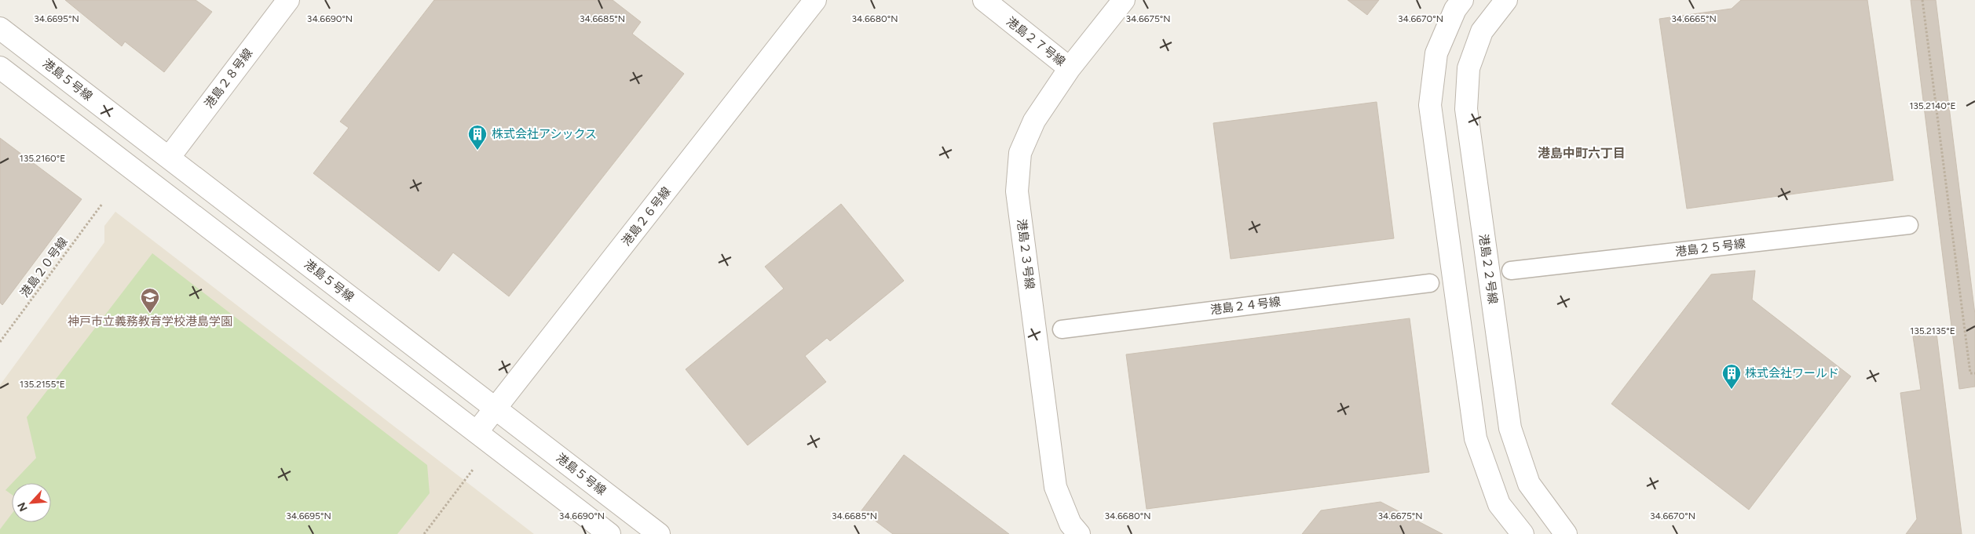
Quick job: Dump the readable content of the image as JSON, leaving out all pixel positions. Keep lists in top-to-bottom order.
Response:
{
  "streets": {
    "street": [
      "港島２７号線",
      "港島２８号線",
      "港島５号線",
      "港島２６号線",
      "港島２５号線",
      "港島２３号線",
      "港島２２号線",
      "港島２４号線"
    ],
    "path": ["港島２０号線"]
  },
  "crossings": [
    ["港島２７号線", "港島２３号線"],
    ["港島２８号線", "港島５号線"],
    ["港島５号線", "港島２６号線"]
  ],
  "districts": ["港島中町六丁目"],
  "places": {
    "building": ["株式会社アシックス", "株式会社ワールド"],
    "school or university": ["神戸市立義務教育学校港島学園"]
  },
  "north": "bottom left",
  "coordinates": [
    "34.6695°N",
    "34.6690°N",
    "34.6685°N",
    "34.6680°N",
    "34.6675°N",
    "34.6670°N",
    "34.6665°N",
    "135.2140°E",
    "135.2160°E",
    "135.2135°E",
    "135.2155°E"
  ]
}
